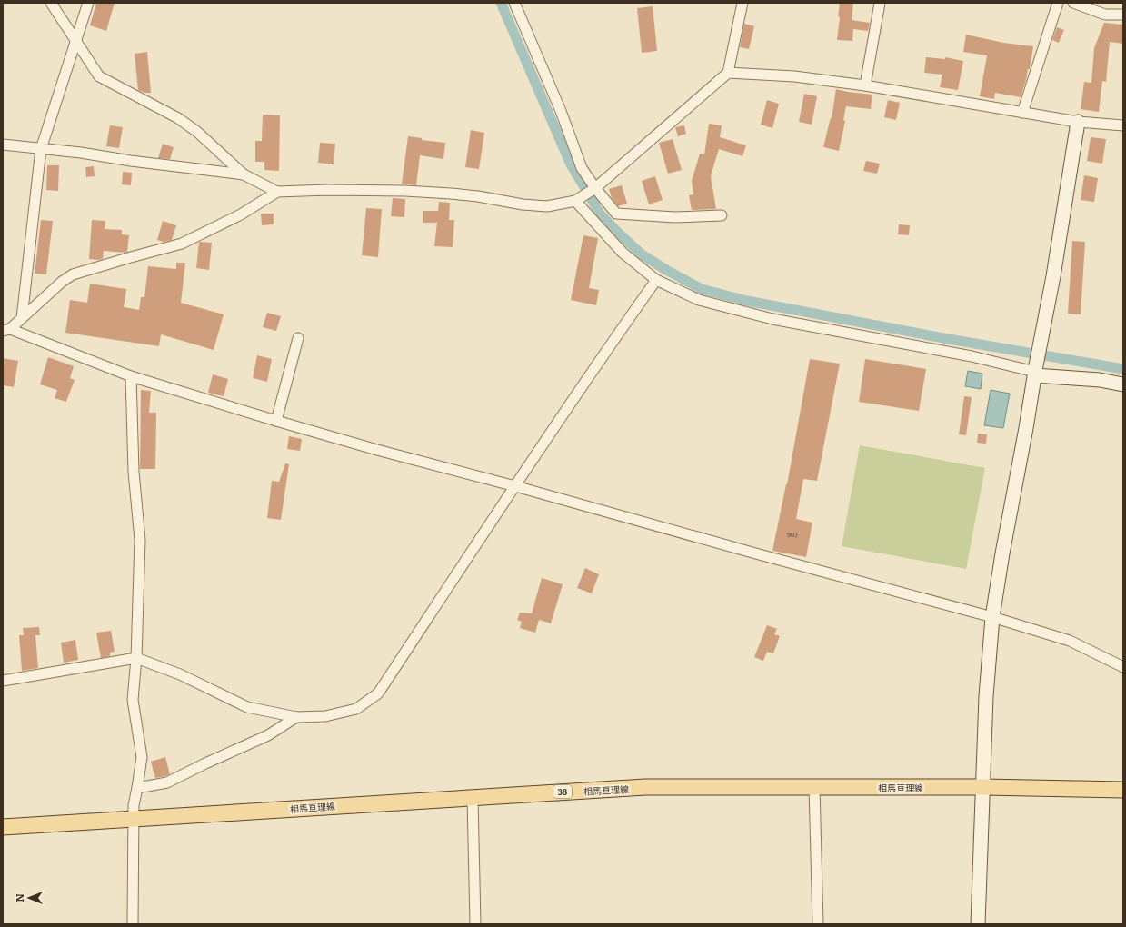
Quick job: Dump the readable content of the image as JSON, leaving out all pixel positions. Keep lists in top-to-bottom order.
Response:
{
  "streets": {
    "main road": ["相馬亘理線", "38"]
  },
  "house_numbers": ["967"],
  "north": "left"
}
